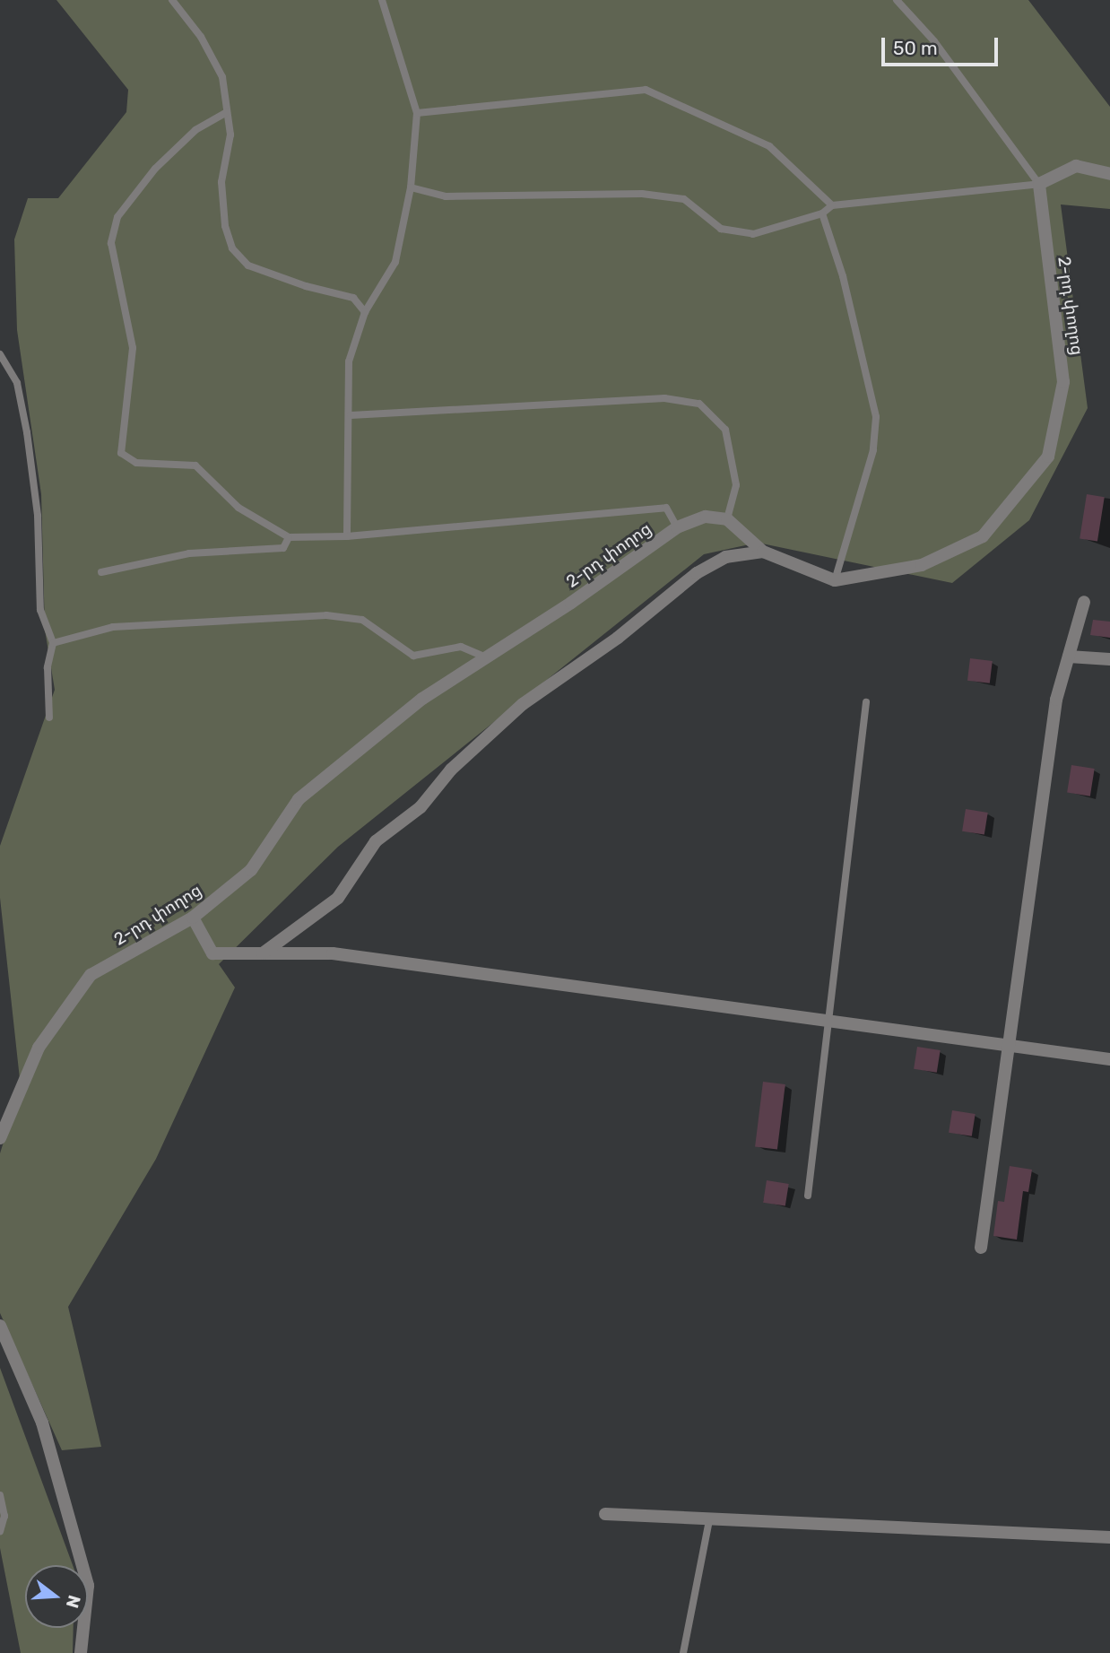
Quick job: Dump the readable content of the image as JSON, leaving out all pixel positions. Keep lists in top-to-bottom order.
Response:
{
  "streets": {
    "street": ["2-րդ փողոց"]
  },
  "scale_bar": "50 m",
  "north": "right"
}
